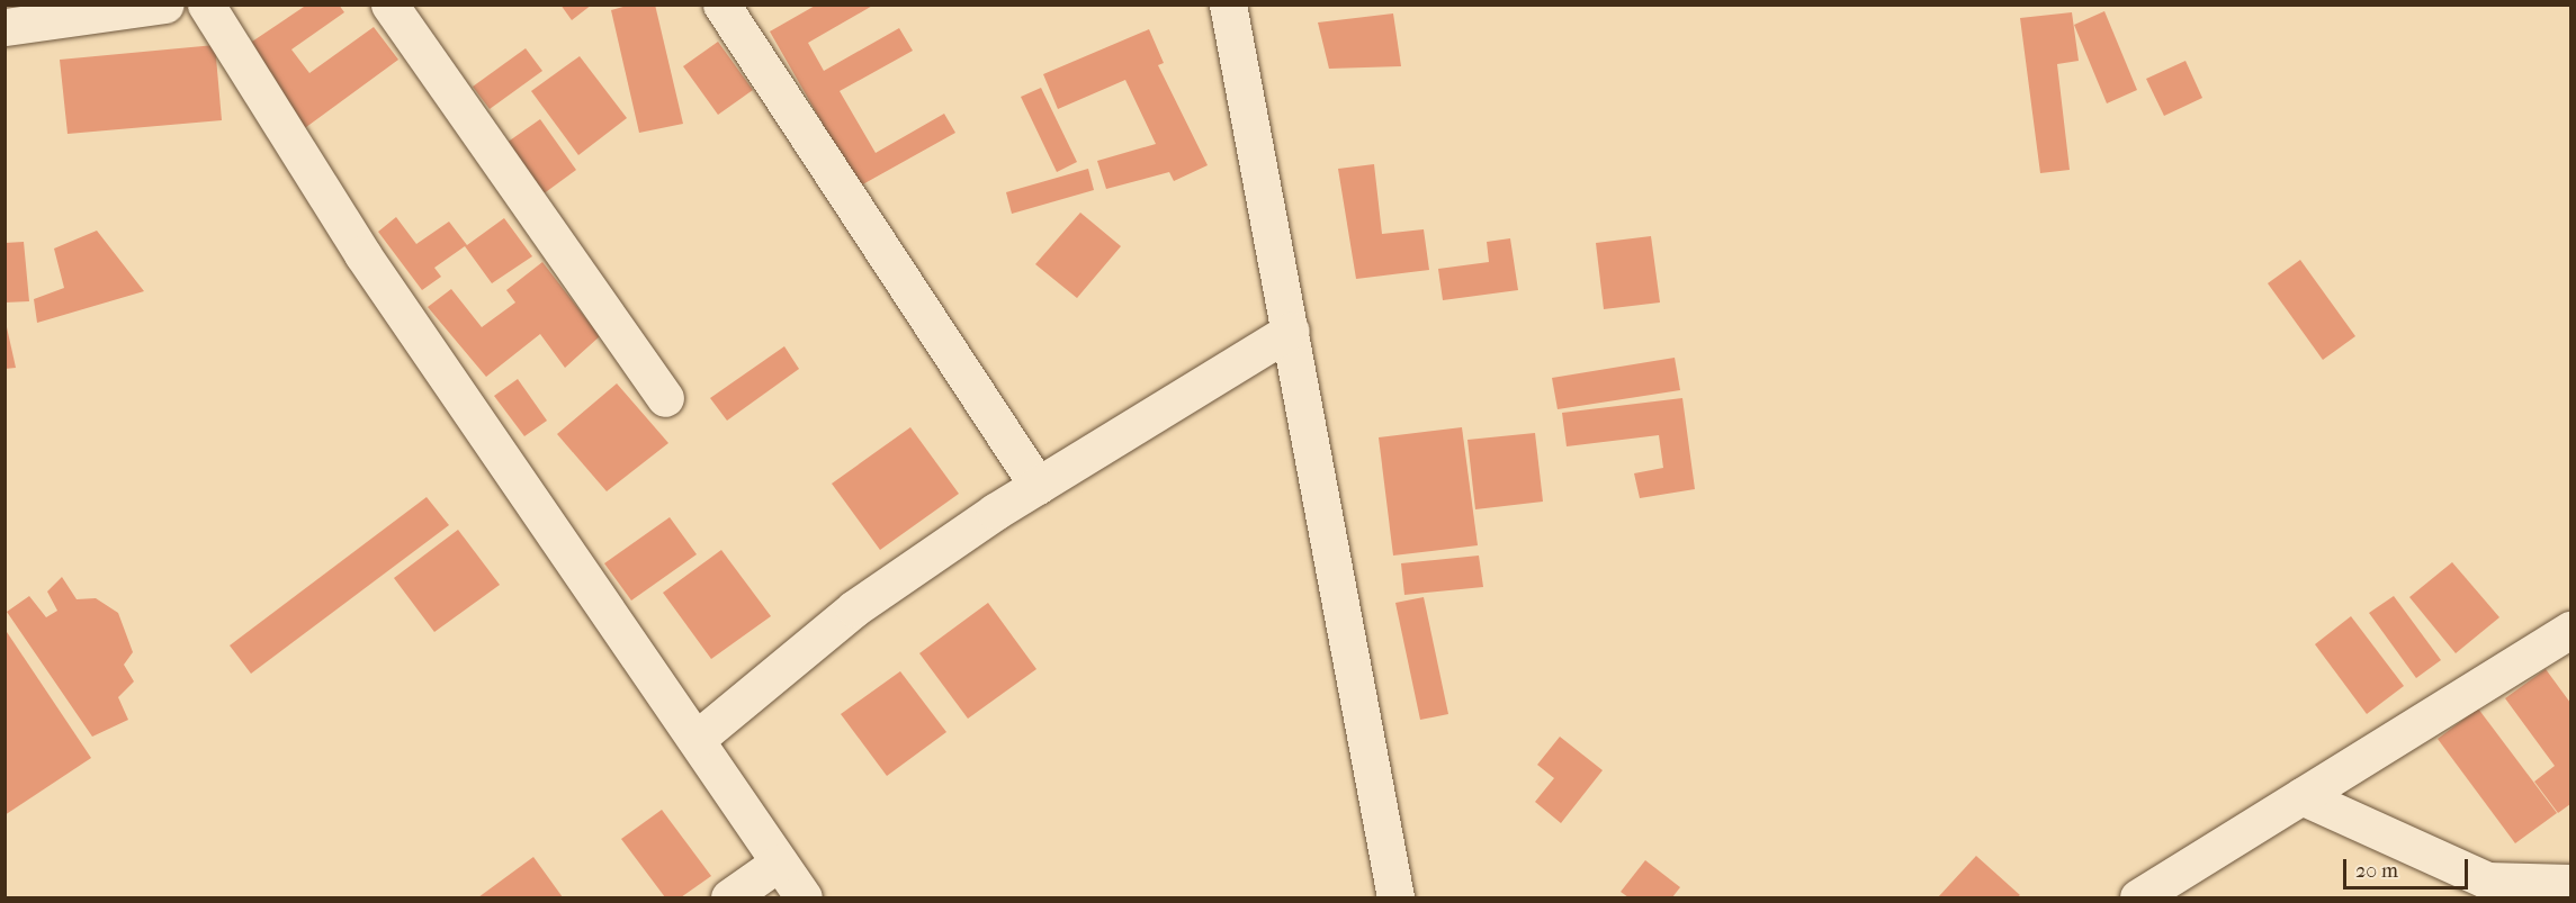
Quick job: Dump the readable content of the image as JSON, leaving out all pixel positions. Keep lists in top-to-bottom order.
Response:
{
  "scale_bar": "20 m"
}
